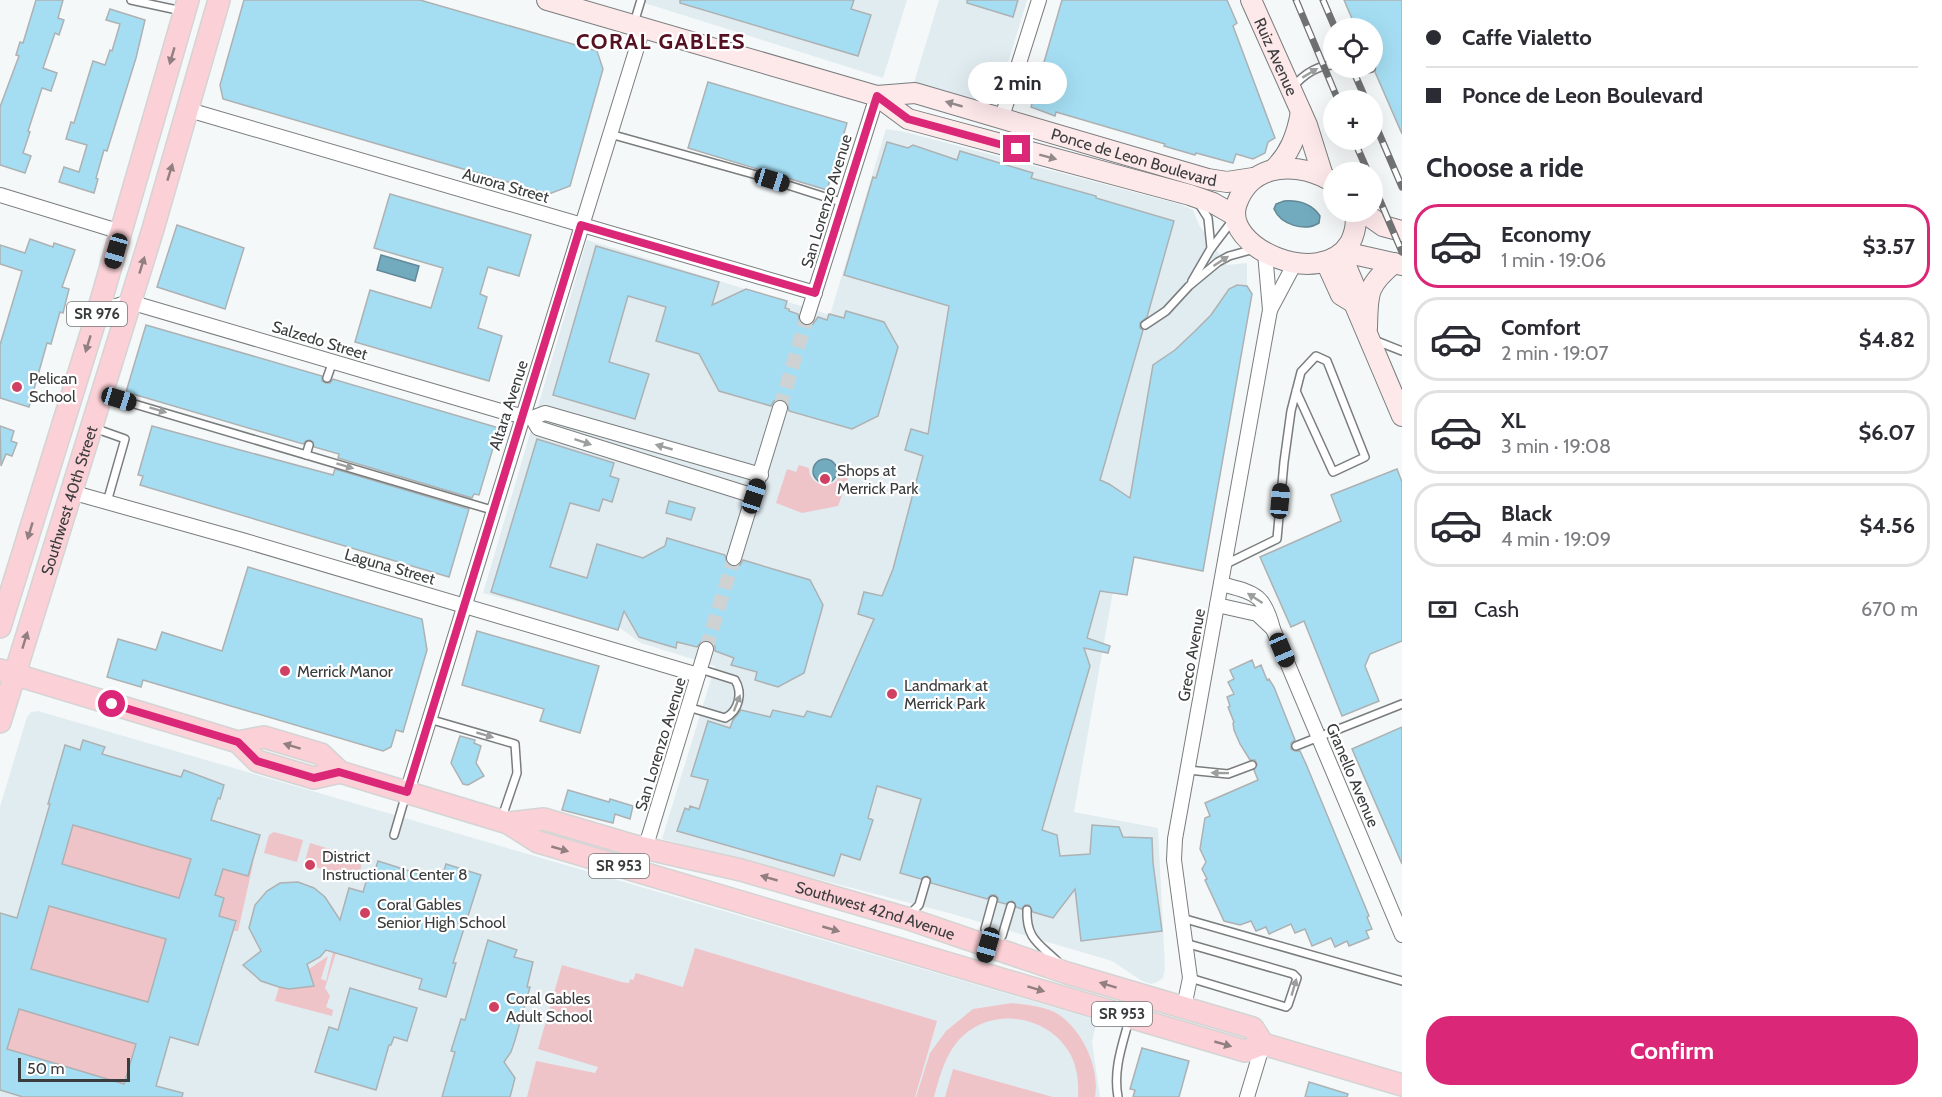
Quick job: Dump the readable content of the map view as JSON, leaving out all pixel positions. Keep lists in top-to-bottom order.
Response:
{
  "streets": {
    "main road": [
      "SR 976",
      "Southwest 40th Street",
      "SR 953",
      "Southwest 42nd Avenue"
    ],
    "street": [
      "Ruiz Avenue",
      "Ponce de Leon Boulevard",
      "Aurora Street",
      "San Lorenzo Avenue",
      "Salzedo Street",
      "Altara Avenue",
      "Laguna Street",
      "Greco Avenue",
      "Granello Avenue"
    ]
  },
  "crossings": [
    ["Ruiz Avenue", "Ponce de Leon Boulevard"],
    ["Ponce de Leon Boulevard", "San Lorenzo Avenue"],
    ["Ponce de Leon Boulevard", "Altara Avenue"],
    ["Aurora Street", "San Lorenzo Avenue"],
    ["Aurora Street", "Altara Avenue"],
    ["Aurora Street", "Southwest 40th Street"],
    ["San Lorenzo Avenue", "Laguna Street"],
    ["San Lorenzo Avenue", "Southwest 42nd Avenue"],
    ["Salzedo Street", "Altara Avenue"],
    ["Salzedo Street", "Southwest 40th Street"],
    ["Altara Avenue", "Laguna Street"],
    ["Altara Avenue", "Southwest 42nd Avenue"],
    ["Southwest 40th Street", "Laguna Street"],
    ["Southwest 40th Street", "Southwest 42nd Avenue"],
    ["Greco Avenue", "Granello Avenue"],
    ["Greco Avenue", "Southwest 42nd Avenue"]
  ],
  "districts": ["CORAL GABLES"],
  "places": [
    "Pelican School",
    "Shops at Merrick Park",
    "Merrick Manor",
    "Landmark at Merrick Park",
    "District Instructional Center 8",
    "Coral Gables Senior High School",
    "Coral Gables Adult School"
  ],
  "scale_bar": "50 m",
  "page": {
    "banner": ["Caffe Vialetto", "Ponce de Leon Boulevard"],
    "map_buttons": ["+", "−"],
    "bubble": "2 min",
    "heading": "Choose a ride",
    "list": [
      {
        "name": "Economy",
        "note": "1 min · 19:06",
        "value": "$3.57"
      },
      {
        "name": "Comfort",
        "note": "2 min · 19:07",
        "value": "$4.82"
      },
      {
        "name": "XL",
        "note": "3 min · 19:08",
        "value": "$6.07"
      },
      {
        "name": "Black",
        "note": "4 min · 19:09",
        "value": "$4.56"
      }
    ],
    "pay": ["Cash", "670 m"],
    "buttons": "Confirm",
    "scale": "50 m"
  }
}
